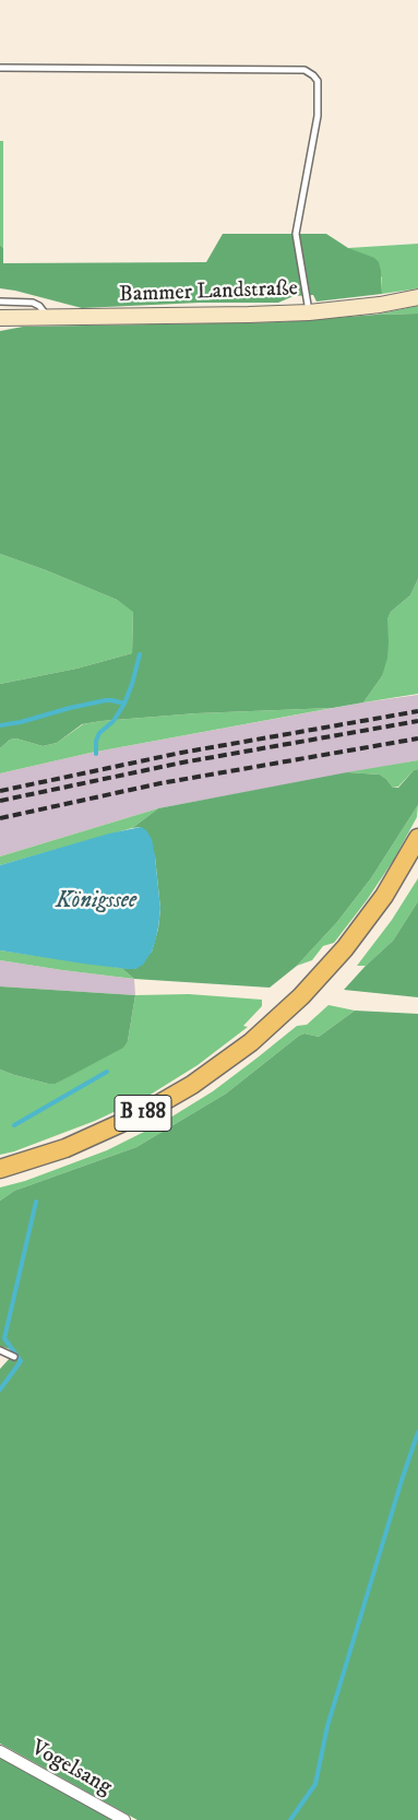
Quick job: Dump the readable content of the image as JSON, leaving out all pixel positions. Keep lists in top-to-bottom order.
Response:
{
  "streets": {
    "main road": ["Bammer Landstraße", "B 188"],
    "street": ["Vogelsang"]
  },
  "water": ["Königssee"]
}
